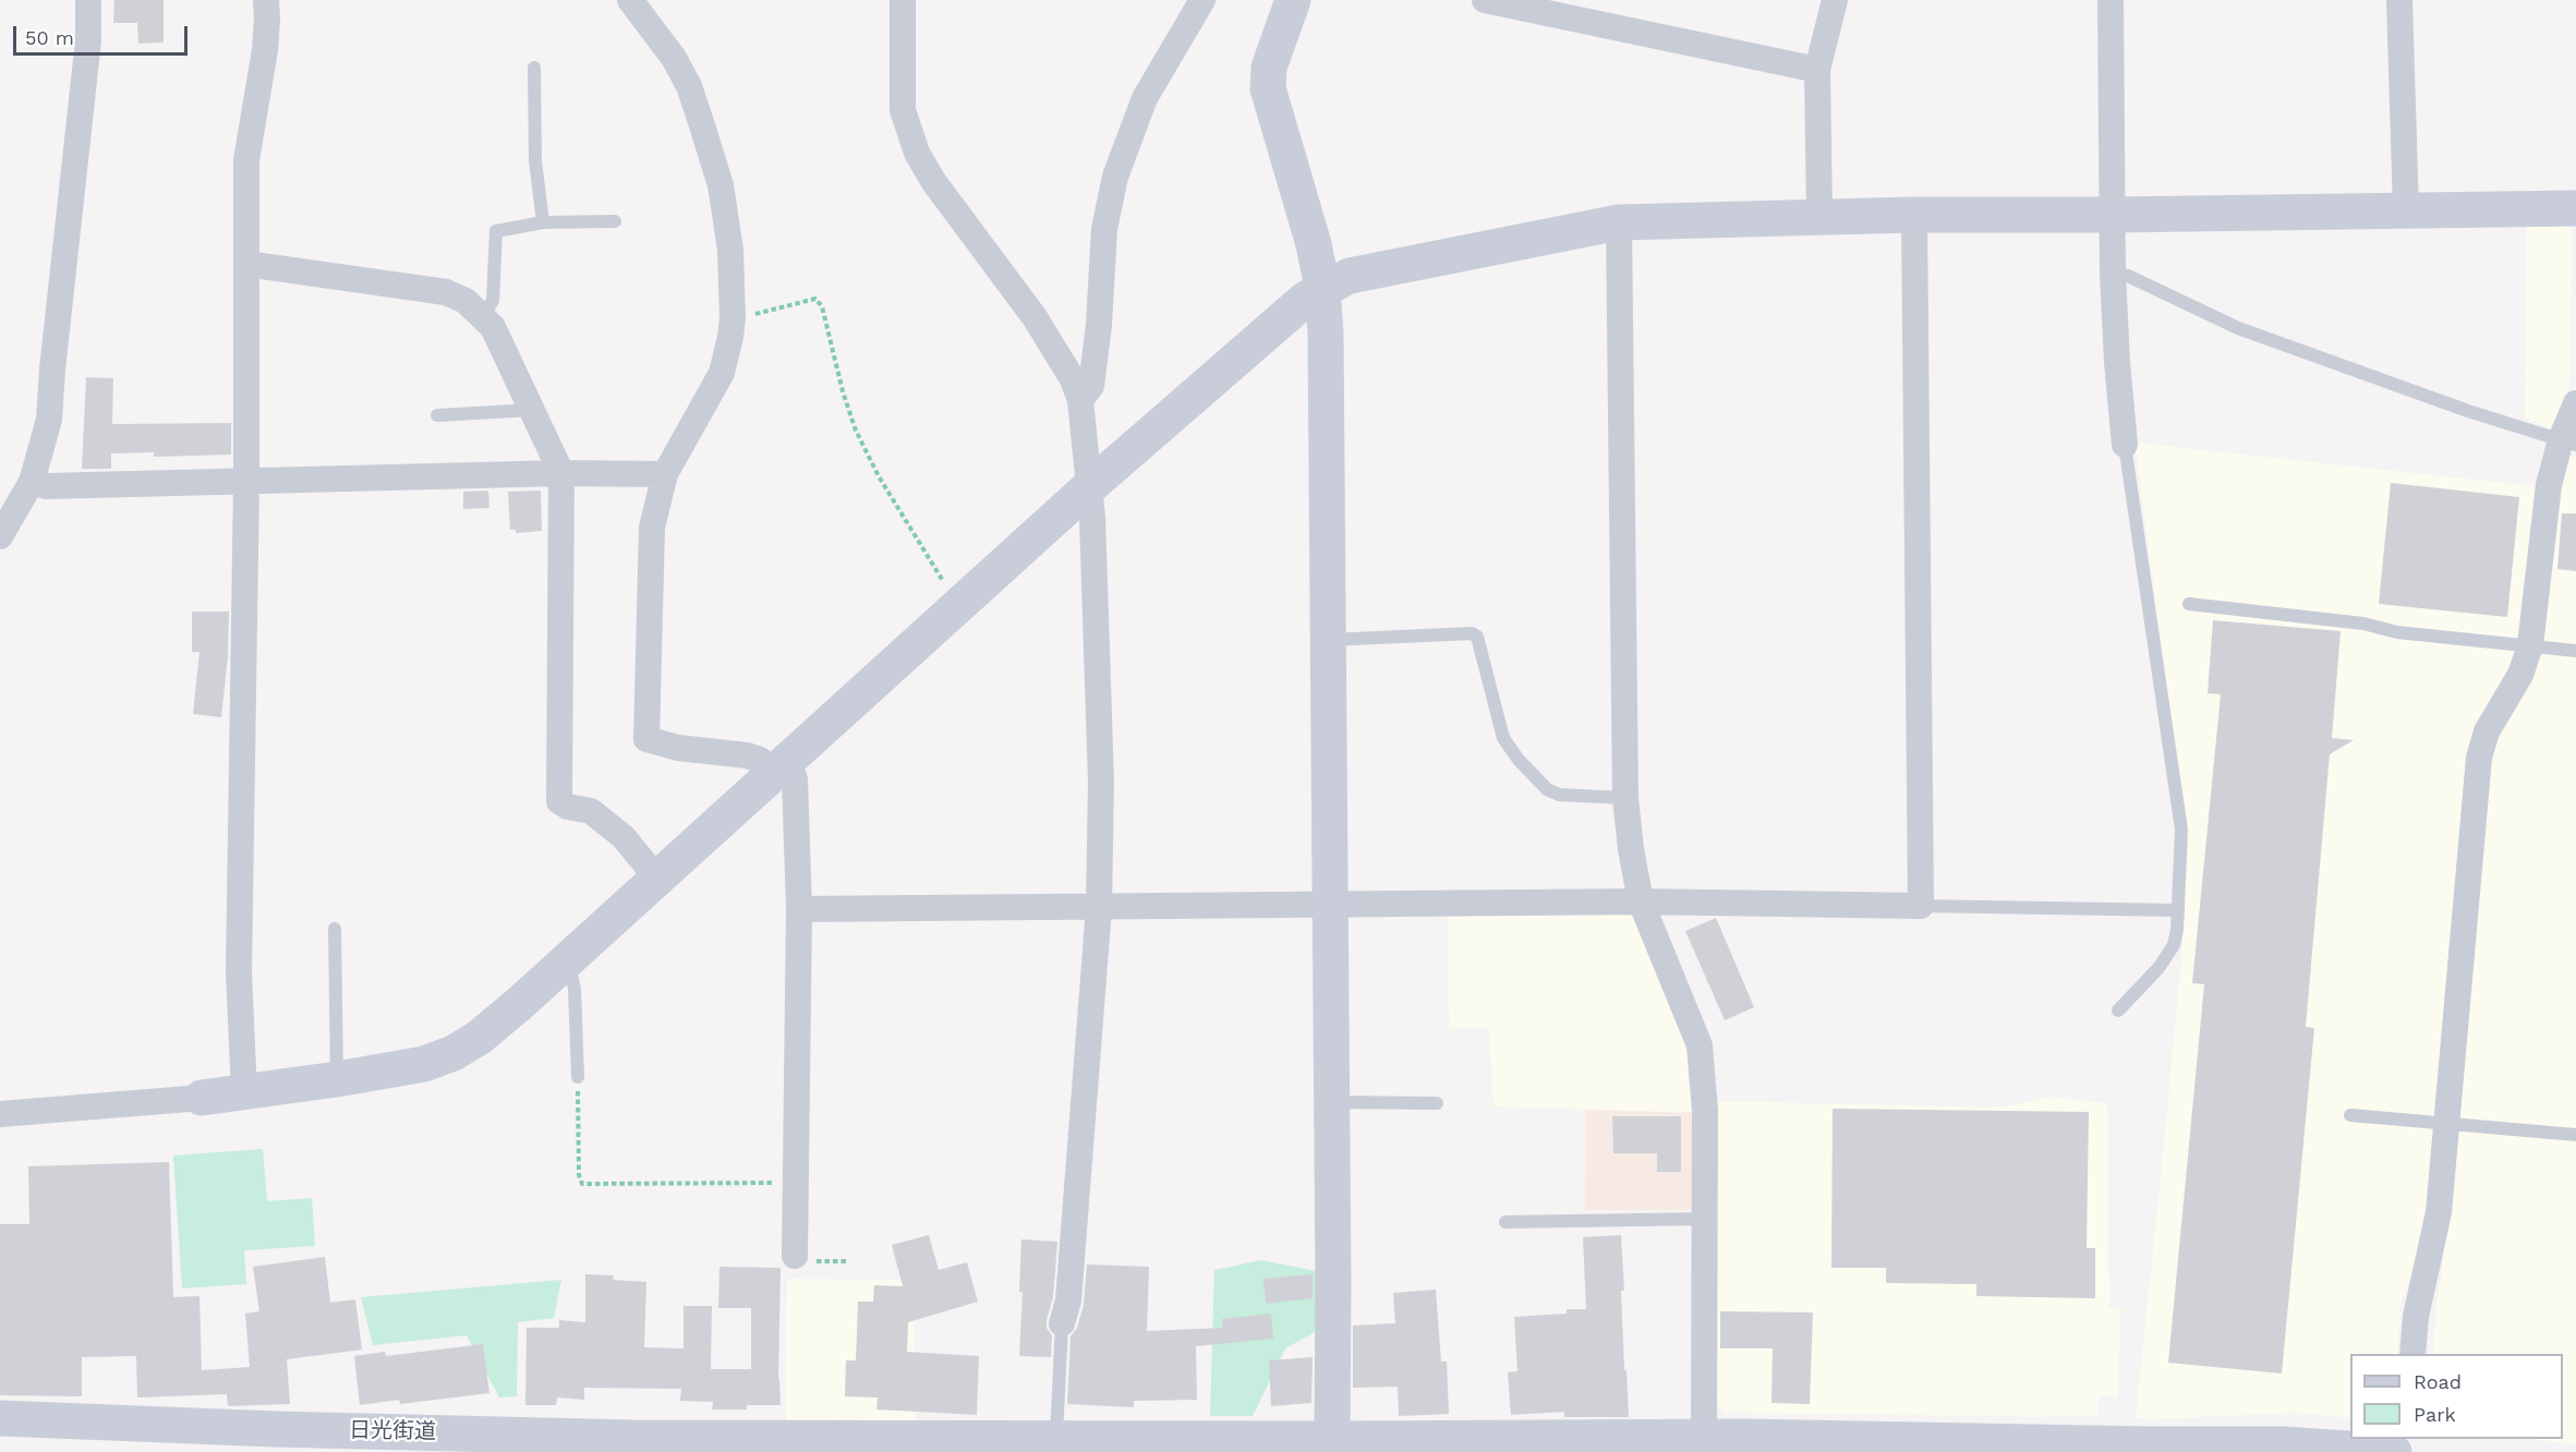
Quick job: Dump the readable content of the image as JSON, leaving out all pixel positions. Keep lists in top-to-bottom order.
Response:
{
  "streets": {
    "street": ["日光街道"]
  },
  "legend": ["Road", "Park"],
  "scale_bar": "50 m"
}
